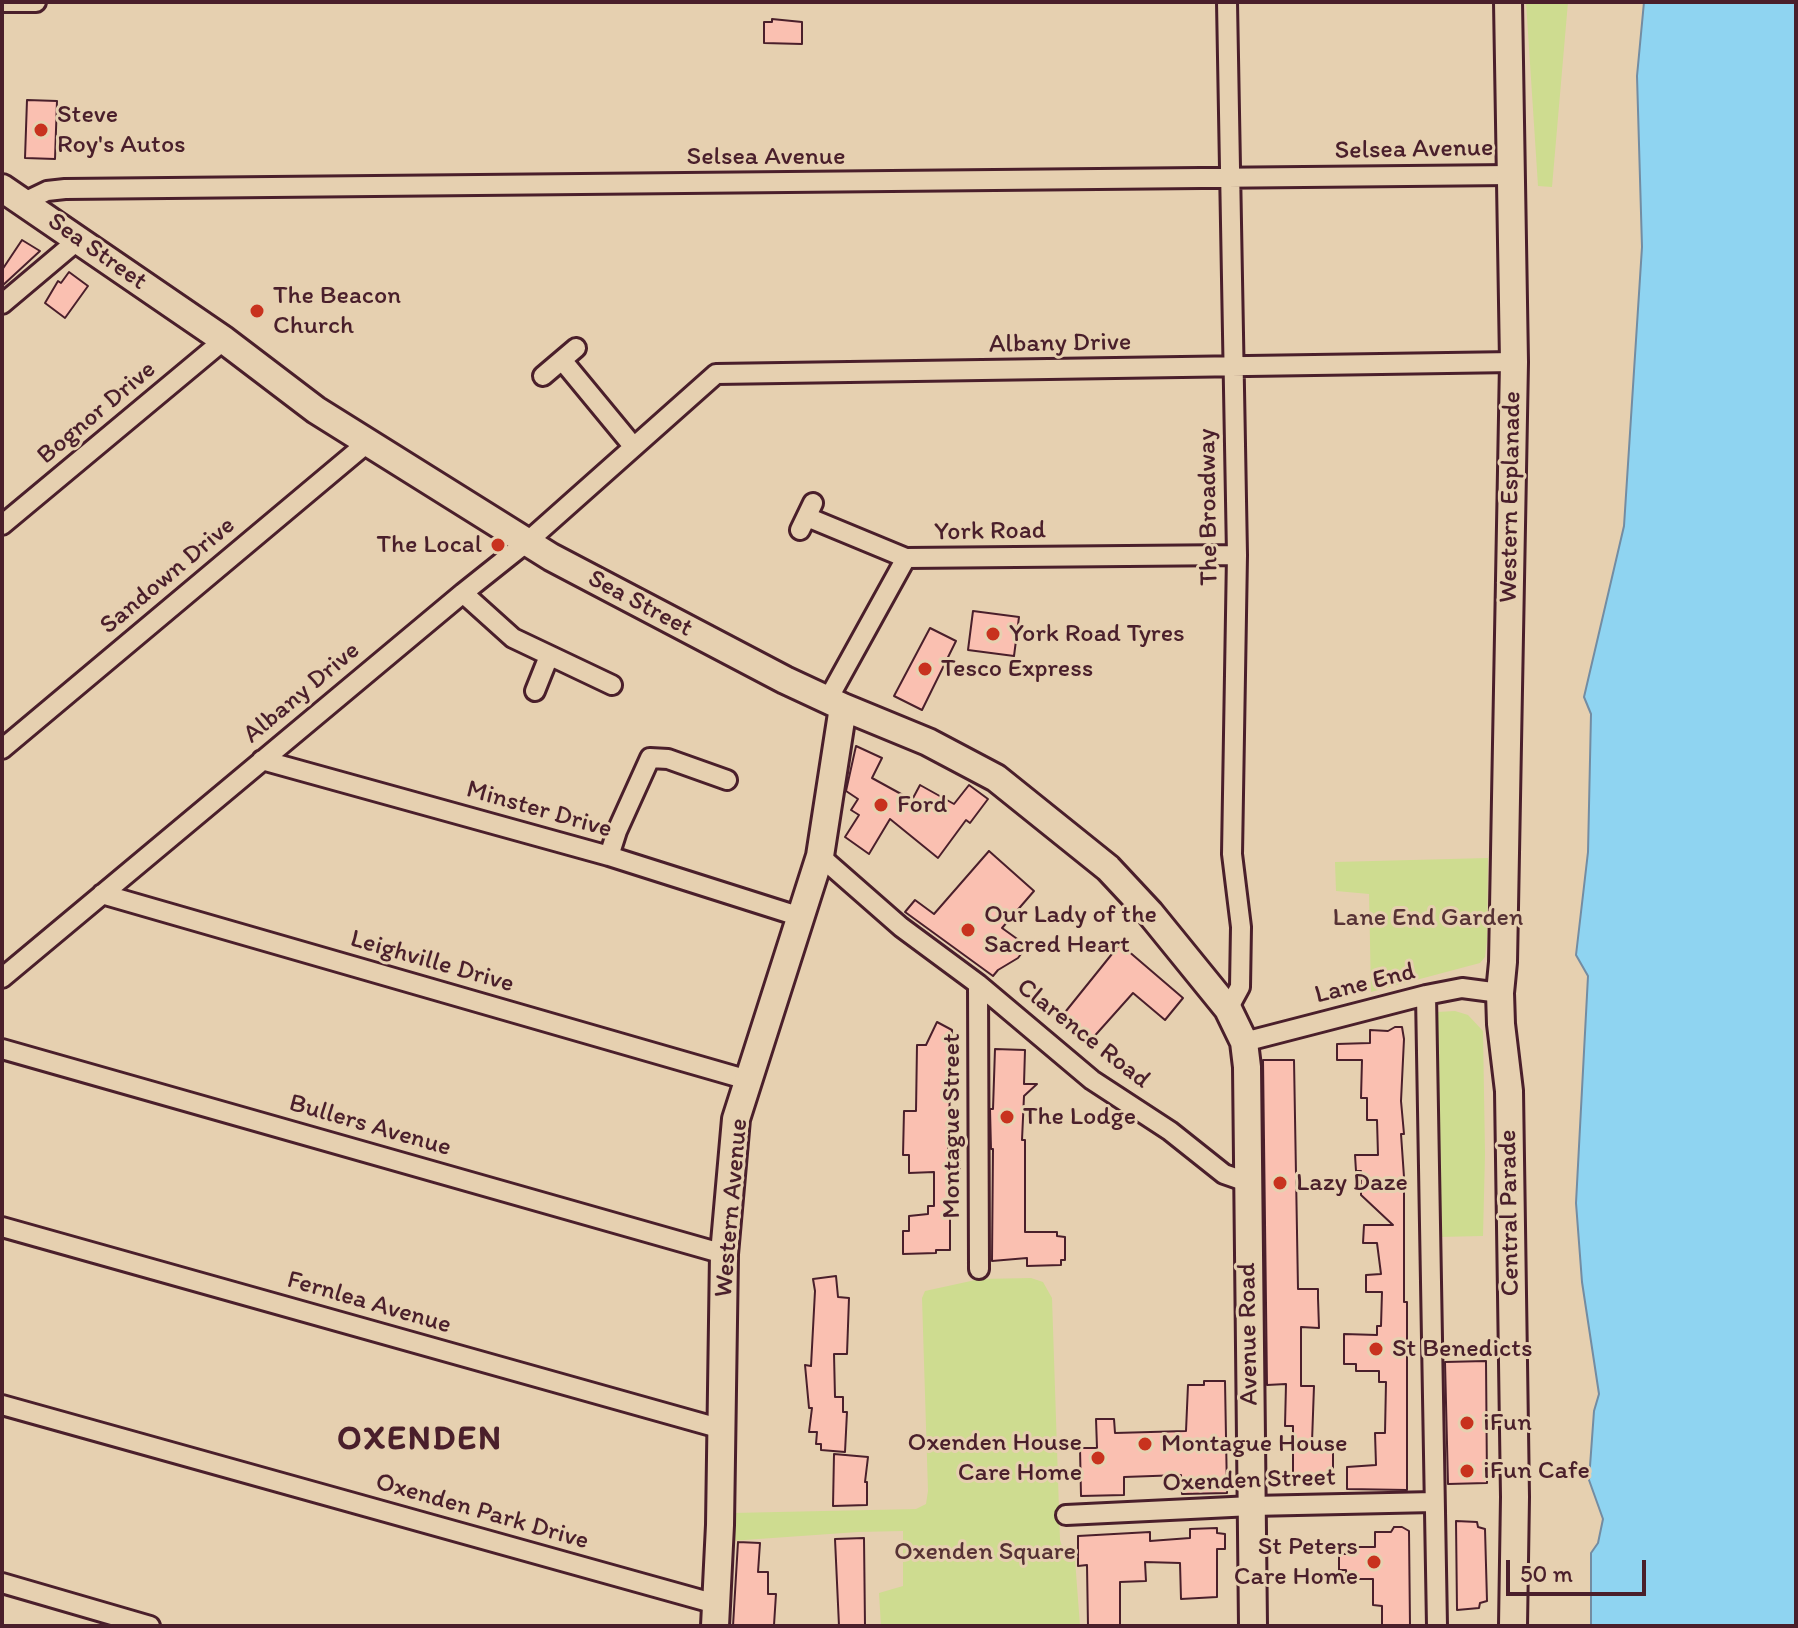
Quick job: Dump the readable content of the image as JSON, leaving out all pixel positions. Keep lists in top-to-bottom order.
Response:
{
  "streets": {
    "street": [
      "Selsea Avenue",
      "Sea Street",
      "Albany Drive",
      "Bognor Drive",
      "Western Esplanade",
      "The Broadway",
      "York Road",
      "Sandown Drive",
      "Minster Drive",
      "Leighville Drive",
      "Lane End",
      "Clarence Road",
      "Bullers Avenue",
      "Montague Street",
      "Western Avenue",
      "Central Parade",
      "Fernlea Avenue",
      "Avenue Road",
      "Oxenden Street",
      "Oxenden Park Drive"
    ]
  },
  "crossings": [
    ["Selsea Avenue", "Sea Street"],
    ["Selsea Avenue", "Western Esplanade"],
    ["Selsea Avenue", "The Broadway"],
    ["Sea Street", "Albany Drive"],
    ["Sea Street", "Bognor Drive"],
    ["Sea Street", "The Broadway"],
    ["Sea Street", "York Road"],
    ["Sea Street", "Sandown Drive"],
    ["Sea Street", "Lane End"],
    ["Sea Street", "Western Avenue"],
    ["Sea Street", "Avenue Road"],
    ["Albany Drive", "Western Esplanade"],
    ["Albany Drive", "The Broadway"],
    ["Albany Drive", "Minster Drive"],
    ["Albany Drive", "Leighville Drive"],
    ["Western Esplanade", "Lane End"],
    ["Western Esplanade", "Central Parade"],
    ["The Broadway", "York Road"],
    ["York Road", "Western Avenue"],
    ["Minster Drive", "Western Avenue"],
    ["Leighville Drive", "Western Avenue"],
    ["Lane End", "Central Parade"],
    ["Lane End", "Avenue Road"],
    ["Clarence Road", "Montague Street"],
    ["Clarence Road", "Western Avenue"],
    ["Clarence Road", "Avenue Road"],
    ["Bullers Avenue", "Western Avenue"],
    ["Western Avenue", "Fernlea Avenue"],
    ["Western Avenue", "Oxenden Park Drive"],
    ["Avenue Road", "Oxenden Street"]
  ],
  "districts": ["OXENDEN"],
  "parks": ["Lane End Garden", "Oxenden Square"],
  "places": [
    "Steve Roy's Autos",
    "The Beacon Church",
    "The Local",
    "York Road Tyres",
    "Tesco Express",
    "Ford",
    "Our Lady of the Sacred Heart",
    "The Lodge",
    "Lazy Daze",
    "St Benedicts",
    "iFun",
    "Montague House",
    "Oxenden House Care Home",
    "iFun Cafe",
    "St Peters Care Home"
  ],
  "scale_bar": "50 m"
}
